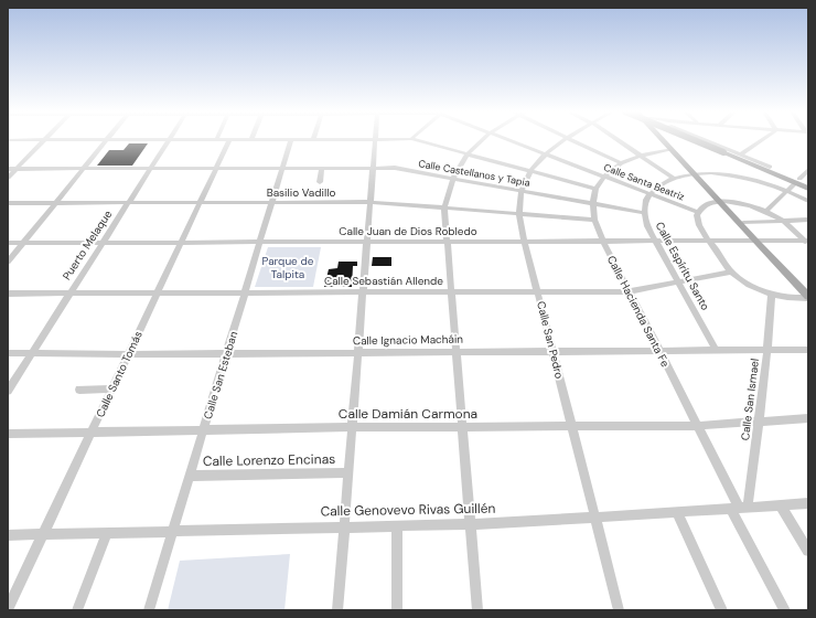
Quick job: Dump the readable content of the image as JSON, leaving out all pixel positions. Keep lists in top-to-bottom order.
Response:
{
  "streets": {
    "street": [
      "Calle Castellanos y Tapia",
      "Calle Santa Beatriz",
      "Basilio Vadillo",
      "Calle Juan de Dios Robledo",
      "Puerto Melaque",
      "Calle Espíritu Santo",
      "Calle Sebastián Allende",
      "Calle Hacienda Santa Fe",
      "Calle Ignacio Macháin",
      "Calle San Pedro",
      "Calle Santo Tomás",
      "Calle San Esteban",
      "Calle San Ismael",
      "Calle Damián Carmona",
      "Calle Lorenzo Encinas",
      "Calle Genovevo Rivas Guillén"
    ]
  },
  "crossings": [
    ["Calle Castellanos y Tapia", "Puerto Melaque"],
    ["Calle Castellanos y Tapia", "Calle Espíritu Santo"],
    ["Calle Castellanos y Tapia", "Calle Hacienda Santa Fe"],
    ["Calle Castellanos y Tapia", "Calle San Pedro"],
    ["Calle Castellanos y Tapia", "Calle Santo Tomás"],
    ["Calle Castellanos y Tapia", "Calle San Esteban"],
    ["Calle Santa Beatriz", "Calle Espíritu Santo"],
    ["Calle Santa Beatriz", "Calle Hacienda Santa Fe"],
    ["Calle Santa Beatriz", "Calle San Pedro"],
    ["Basilio Vadillo", "Puerto Melaque"],
    ["Basilio Vadillo", "Calle Hacienda Santa Fe"],
    ["Basilio Vadillo", "Calle San Pedro"],
    ["Basilio Vadillo", "Calle Santo Tomás"],
    ["Basilio Vadillo", "Calle San Esteban"],
    ["Calle Juan de Dios Robledo", "Puerto Melaque"],
    ["Calle Juan de Dios Robledo", "Calle Espíritu Santo"],
    ["Calle Juan de Dios Robledo", "Calle Hacienda Santa Fe"],
    ["Calle Juan de Dios Robledo", "Calle San Pedro"],
    ["Calle Juan de Dios Robledo", "Calle Santo Tomás"],
    ["Calle Juan de Dios Robledo", "Calle San Esteban"],
    ["Puerto Melaque", "Calle Sebastián Allende"],
    ["Puerto Melaque", "Calle Ignacio Macháin"],
    ["Calle Espíritu Santo", "Calle Sebastián Allende"],
    ["Calle Espíritu Santo", "Calle Ignacio Macháin"],
    ["Calle Sebastián Allende", "Calle Hacienda Santa Fe"],
    ["Calle Sebastián Allende", "Calle San Pedro"],
    ["Calle Sebastián Allende", "Calle Santo Tomás"],
    ["Calle Sebastián Allende", "Calle San Esteban"],
    ["Calle Hacienda Santa Fe", "Calle Ignacio Macháin"],
    ["Calle Hacienda Santa Fe", "Calle San Ismael"],
    ["Calle Hacienda Santa Fe", "Calle Damián Carmona"],
    ["Calle Hacienda Santa Fe", "Calle Genovevo Rivas Guillén"],
    ["Calle Ignacio Macháin", "Calle San Pedro"],
    ["Calle Ignacio Macháin", "Calle Santo Tomás"],
    ["Calle Ignacio Macháin", "Calle San Esteban"],
    ["Calle Ignacio Macháin", "Calle San Ismael"],
    ["Calle San Pedro", "Calle Damián Carmona"],
    ["Calle San Pedro", "Calle Genovevo Rivas Guillén"],
    ["Calle Santo Tomás", "Calle Damián Carmona"],
    ["Calle Santo Tomás", "Calle Genovevo Rivas Guillén"],
    ["Calle San Esteban", "Calle Damián Carmona"],
    ["Calle San Esteban", "Calle Lorenzo Encinas"],
    ["Calle San Esteban", "Calle Genovevo Rivas Guillén"],
    ["Calle San Ismael", "Calle Damián Carmona"],
    ["Calle San Ismael", "Calle Genovevo Rivas Guillén"]
  ],
  "parks": ["Parque de Talpita"]
}
